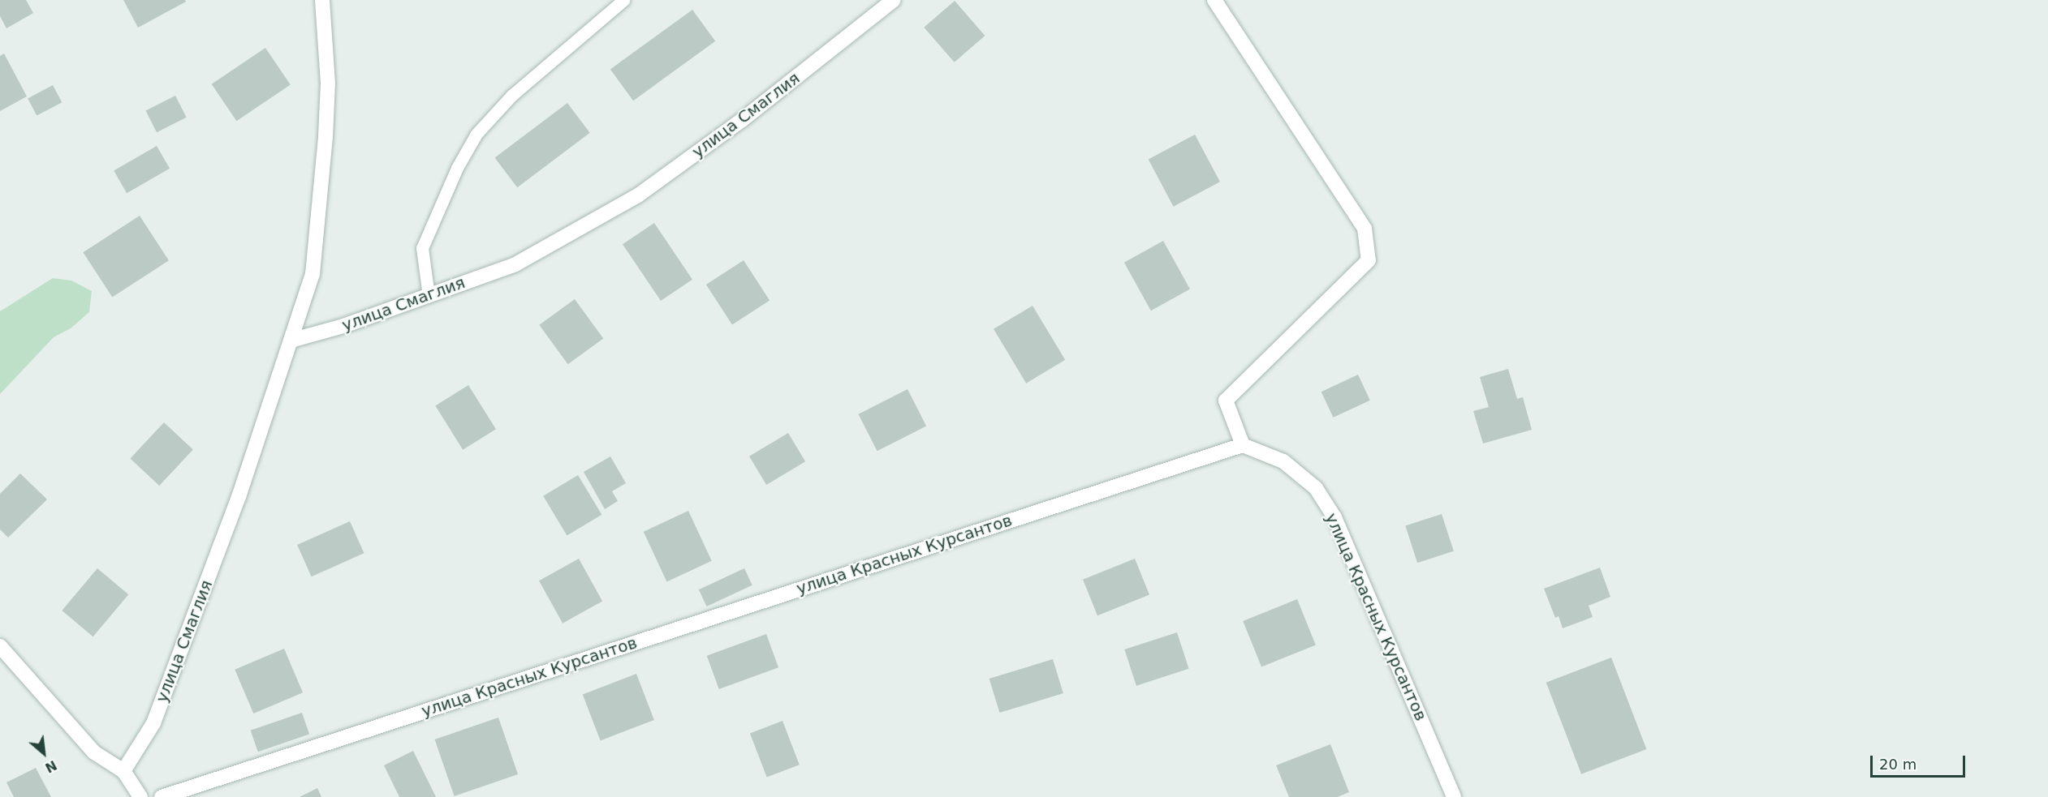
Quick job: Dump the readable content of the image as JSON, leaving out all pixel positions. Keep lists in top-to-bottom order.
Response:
{
  "streets": {
    "street": ["улица Смаглия", "улица Красных Курсантов"]
  },
  "scale_bar": "20 m",
  "north": "bottom right"
}
